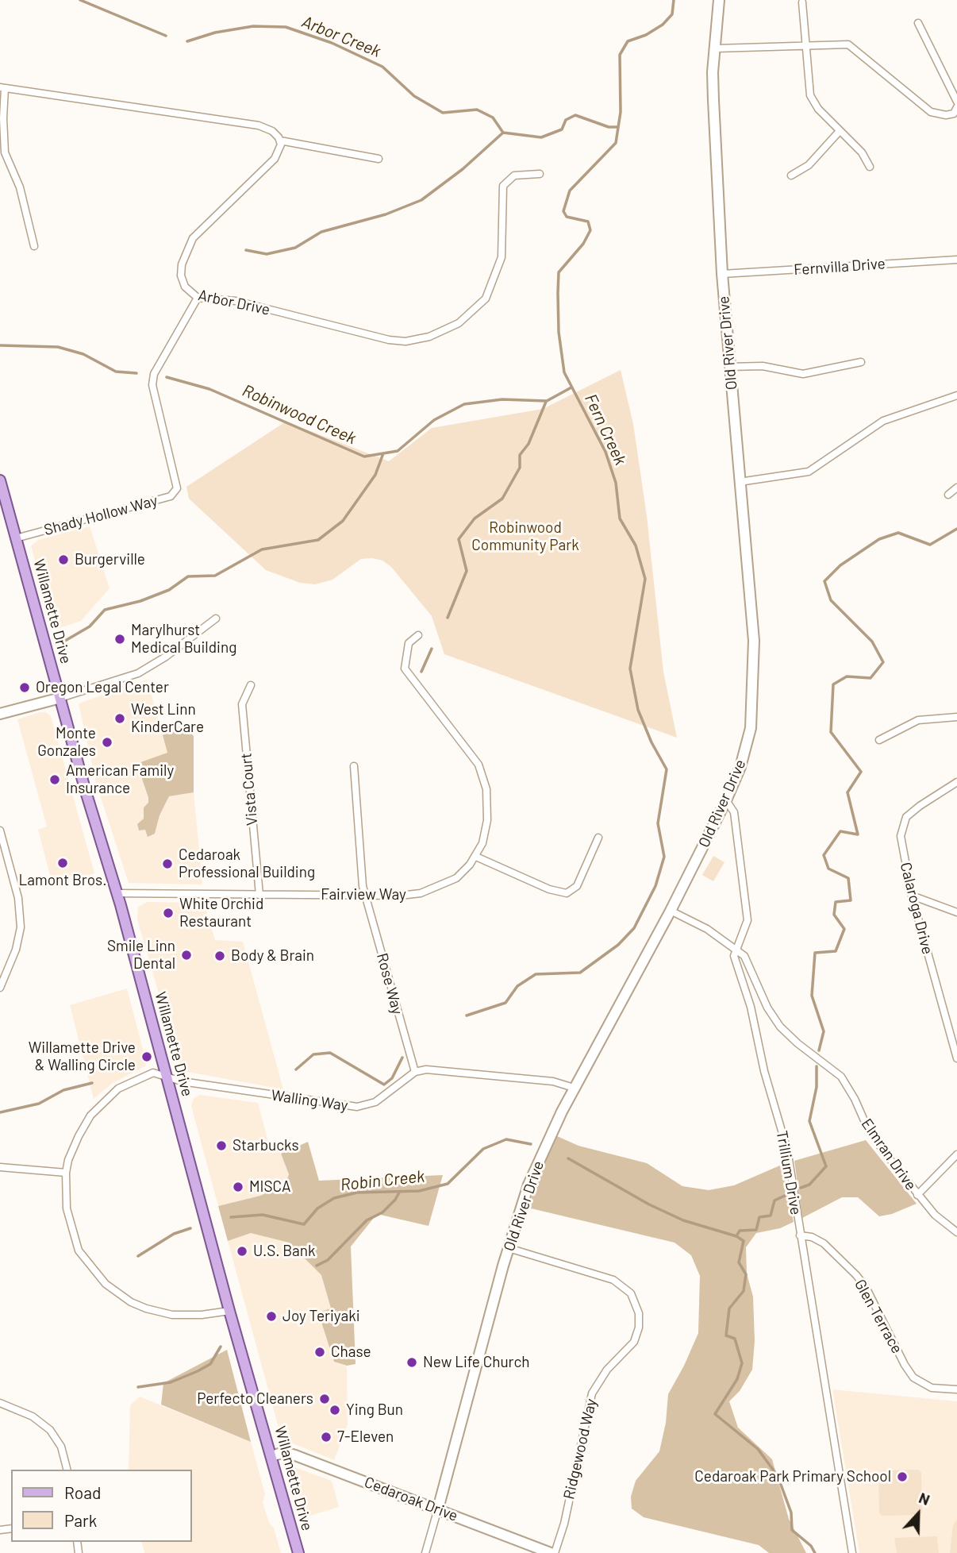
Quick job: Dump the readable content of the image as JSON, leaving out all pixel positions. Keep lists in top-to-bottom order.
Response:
{
  "streets": {
    "main road": ["Willamette Drive"],
    "street": [
      "Fernvilla Drive",
      "Arbor Drive",
      "Old River Drive",
      "Shady Hollow Way",
      "Vista Court",
      "Fairview Way",
      "Calaroga Drive",
      "Rose Way",
      "Walling Way",
      "Elmran Drive",
      "Trillium Drive",
      "Glen Terrace",
      "Ridgewood Way",
      "Cedaroak Drive"
    ]
  },
  "crossings": [
    ["Fernvilla Drive", "Old River Drive"],
    ["Arbor Drive", "Shady Hollow Way"],
    ["Old River Drive", "Elmran Drive"],
    ["Old River Drive", "Trillium Drive"],
    ["Old River Drive", "Ridgewood Way"],
    ["Old River Drive", "Cedaroak Drive"],
    ["Shady Hollow Way", "Willamette Drive"],
    ["Willamette Drive", "Fairview Way"],
    ["Willamette Drive", "Walling Way"],
    ["Willamette Drive", "Cedaroak Drive"],
    ["Vista Court", "Fairview Way"],
    ["Fairview Way", "Rose Way"],
    ["Rose Way", "Walling Way"],
    ["Elmran Drive", "Trillium Drive"],
    ["Trillium Drive", "Glen Terrace"]
  ],
  "water": [
    "Arbor Creek",
    "Robinwood Creek",
    "Fern Creek",
    "Robin Creek"
  ],
  "parks": ["Robinwood Community Park"],
  "places": [
    "Burgerville",
    "Marylhurst Medical Building",
    "Oregon Legal Center",
    "West Linn KinderCare",
    "Monte Gonzales",
    "American Family Insurance",
    "Lamont Bros.",
    "Cedaroak Professional Building",
    "White Orchid Restaurant",
    "Smile Linn Dental",
    "Body & Brain",
    "Willamette Drive & Walling Circle",
    "Starbucks",
    "MISCA",
    "U.S. Bank",
    "Joy Teriyaki",
    "Chase",
    "New Life Church",
    "Perfecto Cleaners",
    "Ying Bun",
    "7-Eleven",
    "Cedaroak Park Primary School"
  ],
  "legend": ["Road", "Park"],
  "north": "top"
}
